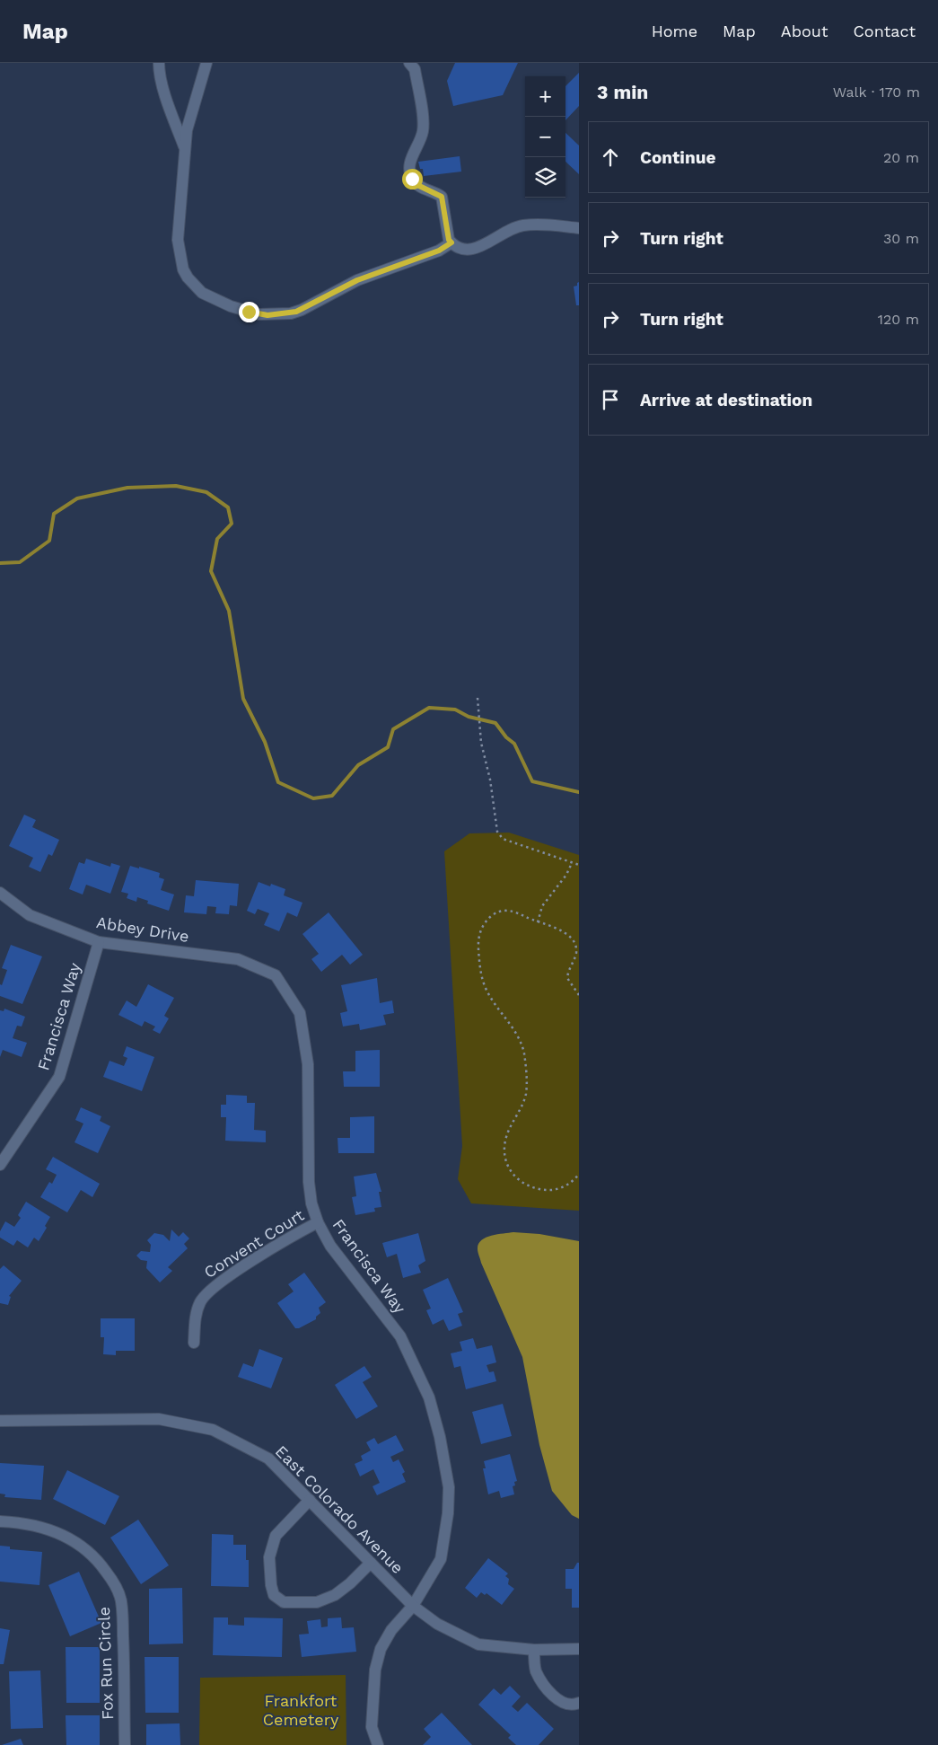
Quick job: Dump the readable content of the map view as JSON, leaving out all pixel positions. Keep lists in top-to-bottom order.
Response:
{
  "streets": {
    "street": [
      "Abbey Drive",
      "Francisca Way",
      "Convent Court",
      "East Colorado Avenue",
      "Fox Run Circle"
    ]
  },
  "crossings": [
    ["Abbey Drive", "Francisca Way"],
    ["Francisca Way", "Convent Court"],
    ["Francisca Way", "East Colorado Avenue"]
  ],
  "parks": ["Frankfort Cemetery"],
  "page": {
    "header": "Map",
    "nav": [
      "Home",
      "Map",
      "About",
      "Contact"
    ],
    "heading": ["3 min", "Walk · 170 m"],
    "map_buttons": ["+", "−"],
    "list": [
      ["Continue", "20 m"],
      ["Turn right", "30 m"],
      ["Turn right", "120 m"],
      "Arrive at destination"
    ]
  }
}
